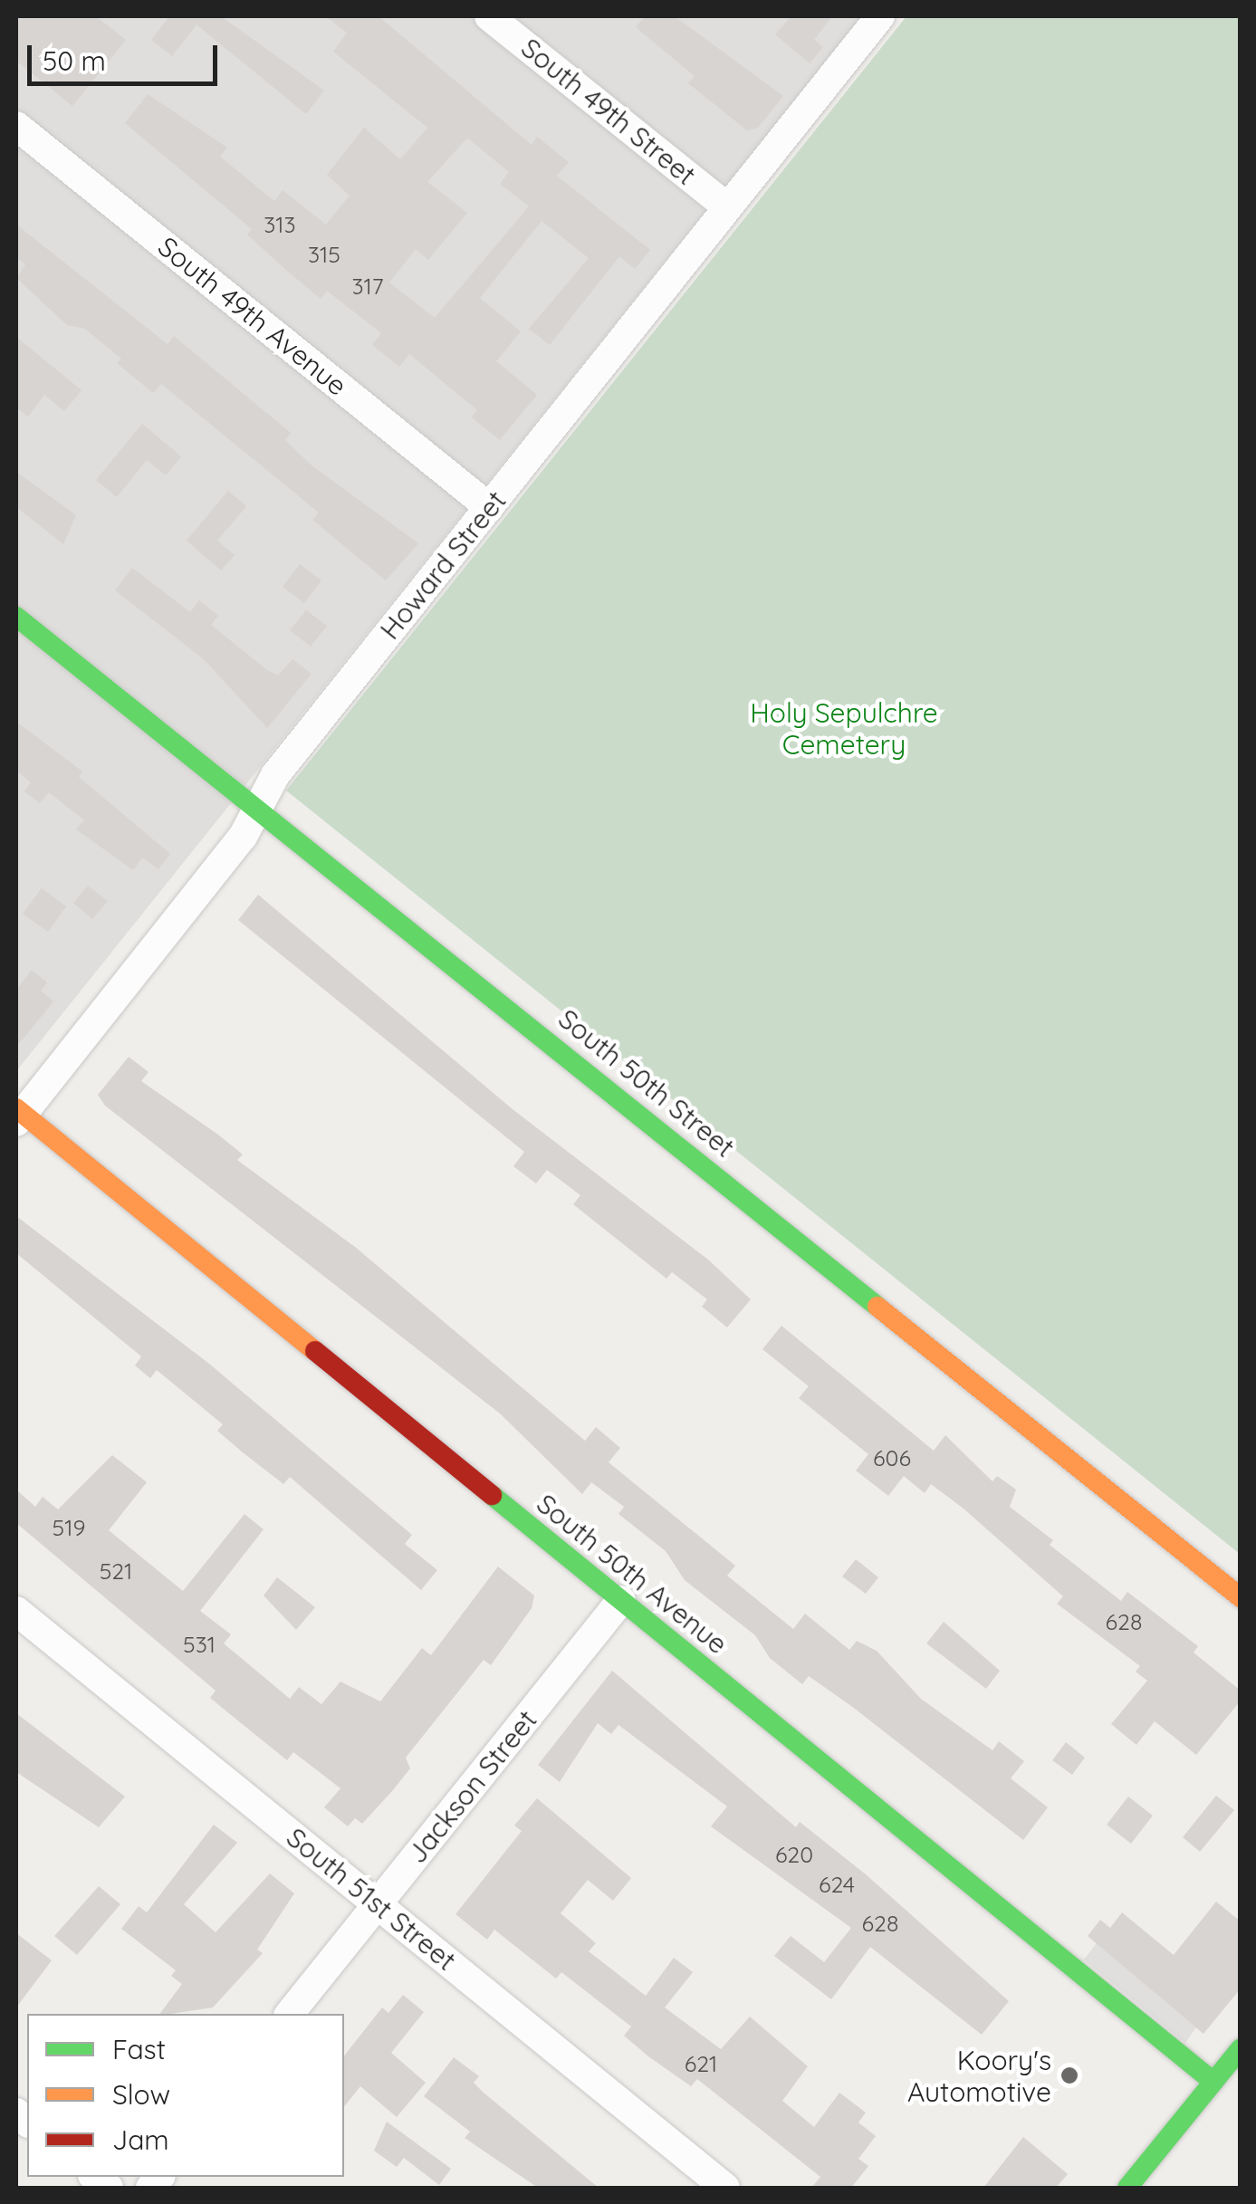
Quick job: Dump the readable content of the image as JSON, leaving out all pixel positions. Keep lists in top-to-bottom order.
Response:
{
  "streets": {
    "main road": ["South 50th Street", "South 50th Avenue"],
    "street": [
      "South 49th Street",
      "South 49th Avenue",
      "Howard Street",
      "Jackson Street",
      "South 51st Street"
    ]
  },
  "crossings": [
    ["South 49th Street", "Howard Street"],
    ["South 49th Avenue", "Howard Street"],
    ["Howard Street", "South 50th Street"],
    ["Howard Street", "South 50th Avenue"],
    ["South 50th Avenue", "Jackson Street"],
    ["Jackson Street", "South 51st Street"]
  ],
  "parks": ["Holy Sepulchre Cemetery"],
  "places": ["Koory's Automotive"],
  "house_numbers": [
    "313",
    "315",
    "317",
    "606",
    "519",
    "521",
    "628",
    "531",
    "620",
    "624",
    "628",
    "621"
  ],
  "legend": ["Fast", "Slow", "Jam"],
  "scale_bar": "50 m"
}
